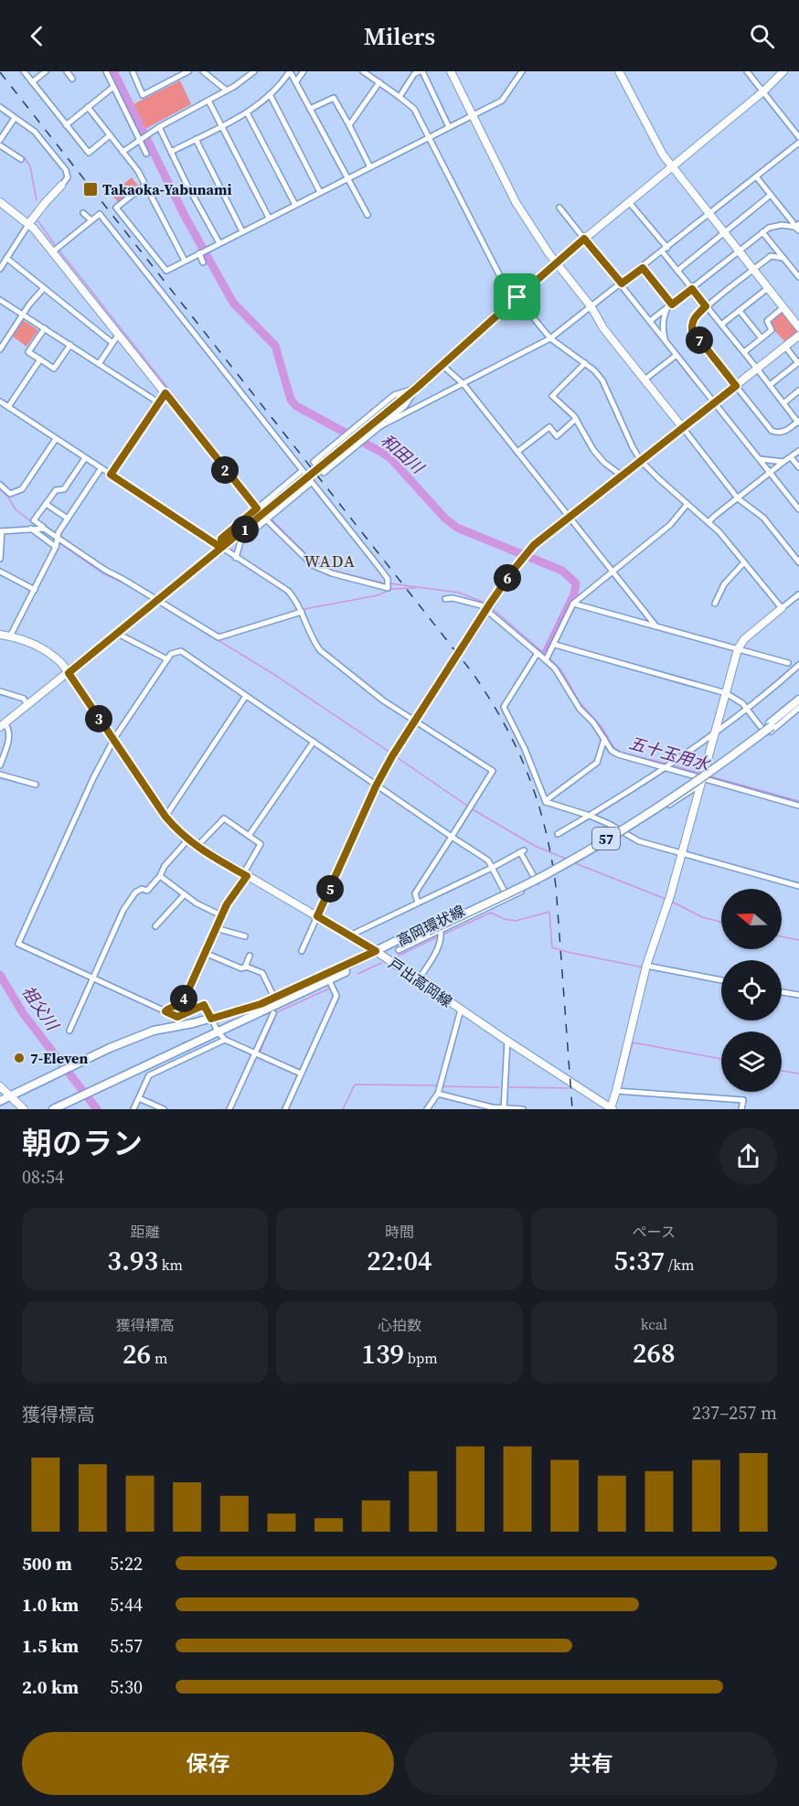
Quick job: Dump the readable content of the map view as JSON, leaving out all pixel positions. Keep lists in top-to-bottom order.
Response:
{
  "streets": {
    "main road": ["57", "高岡環状線"],
    "street": ["戸出高岡線"]
  },
  "crossings": [
    ["高岡環状線", "戸出高岡線"]
  ],
  "districts": ["WADA"],
  "water": ["和田川", "五十玉用水", "祖父川"],
  "places": {
    "transit": ["Takaoka-Yabunami"],
    "other": ["7-Eleven"]
  },
  "north": "left",
  "page": {
    "header": "Milers",
    "pins": [
      "7",
      "2",
      "1",
      "6",
      "3",
      "5",
      "4"
    ],
    "heading": ["朝のラン", "08:54"],
    "stats": [
      ["距離", "3.93 km"],
      ["時間", "22:04"],
      ["ペース", "5:37 /km"],
      ["獲得標高", "26 m"],
      ["心拍数", "139 bpm"],
      ["kcal", "268"]
    ],
    "chart": ["獲得標高", "237–257 m"],
    "list": [
      {
        "name": "500 m",
        "note": "5:22"
      },
      {
        "name": "1.0 km",
        "note": "5:44"
      },
      {
        "name": "1.5 km",
        "note": "5:57"
      },
      {
        "name": "2.0 km",
        "note": "5:30"
      }
    ],
    "buttons": ["保存", "共有"]
  }
}
